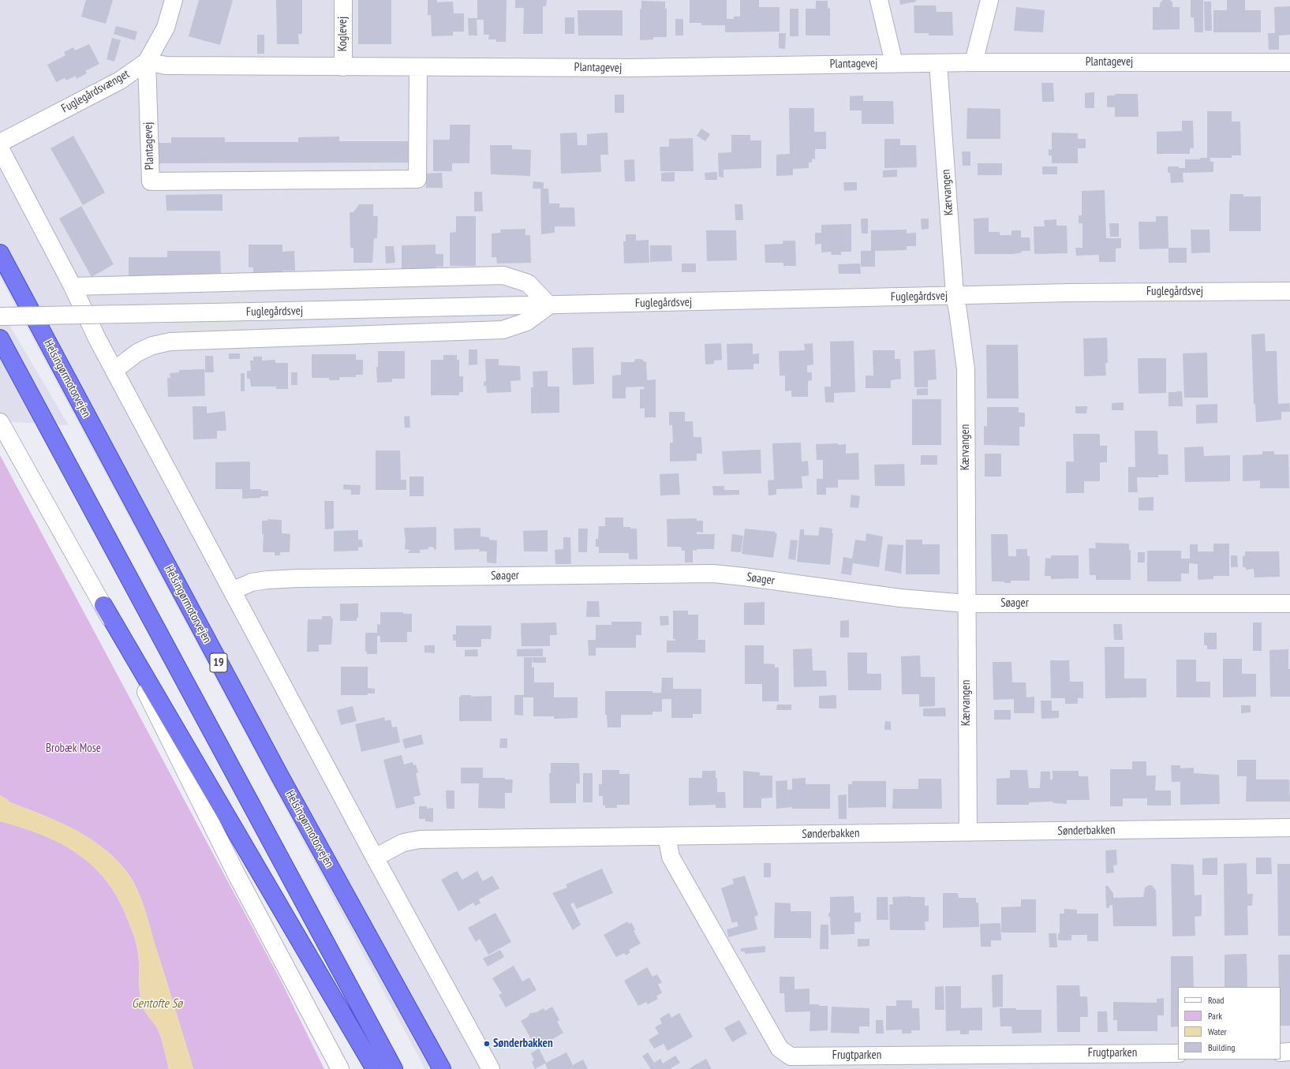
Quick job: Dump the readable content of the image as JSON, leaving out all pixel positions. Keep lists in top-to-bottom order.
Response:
{
  "streets": {
    "highway": ["Helsingørmotorvejen", "19"],
    "street": [
      "Koglevej",
      "Plantagevej",
      "Fuglegårdsvænget",
      "Kærvangen",
      "Fuglegårdsvej",
      "Søager",
      "Sønderbakken",
      "Frugtparken"
    ]
  },
  "crossings": [
    ["Koglevej", "Plantagevej"],
    ["Plantagevej", "Fuglegårdsvænget"],
    ["Plantagevej", "Kærvangen"],
    ["Kærvangen", "Fuglegårdsvej"],
    ["Kærvangen", "Søager"],
    ["Kærvangen", "Sønderbakken"],
    ["Sønderbakken", "Frugtparken"]
  ],
  "water": ["Gentofte Sø"],
  "parks": ["Brobæk Mose"],
  "places": ["Sønderbakken"],
  "legend": [
    "Road",
    "Park",
    "Water",
    "Building"
  ]
}
